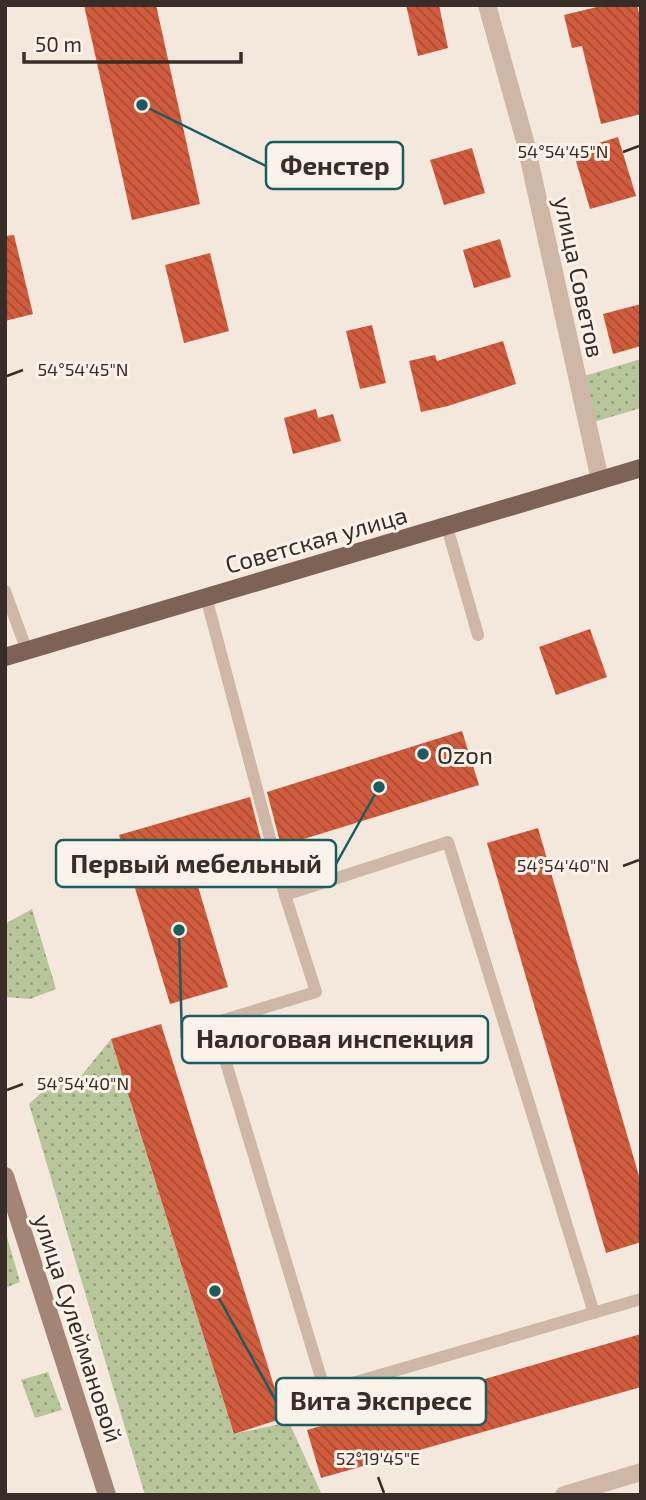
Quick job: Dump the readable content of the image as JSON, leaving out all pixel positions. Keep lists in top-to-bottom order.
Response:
{
  "streets": {
    "main road": ["Советская улица"],
    "street": ["улица Советов", "улица Сулеймановой"]
  },
  "crossings": [
    ["улица Советов", "Советская улица"]
  ],
  "places": [
    "Фенстер",
    "Ozon",
    "Первый мебельный",
    "Налоговая инспекция",
    "Вита Экспресс"
  ],
  "scale_bar": "50 m",
  "coordinates": ["54°54'45\"N", "54°54'40\"N", "52°19'45\"E"]
}
